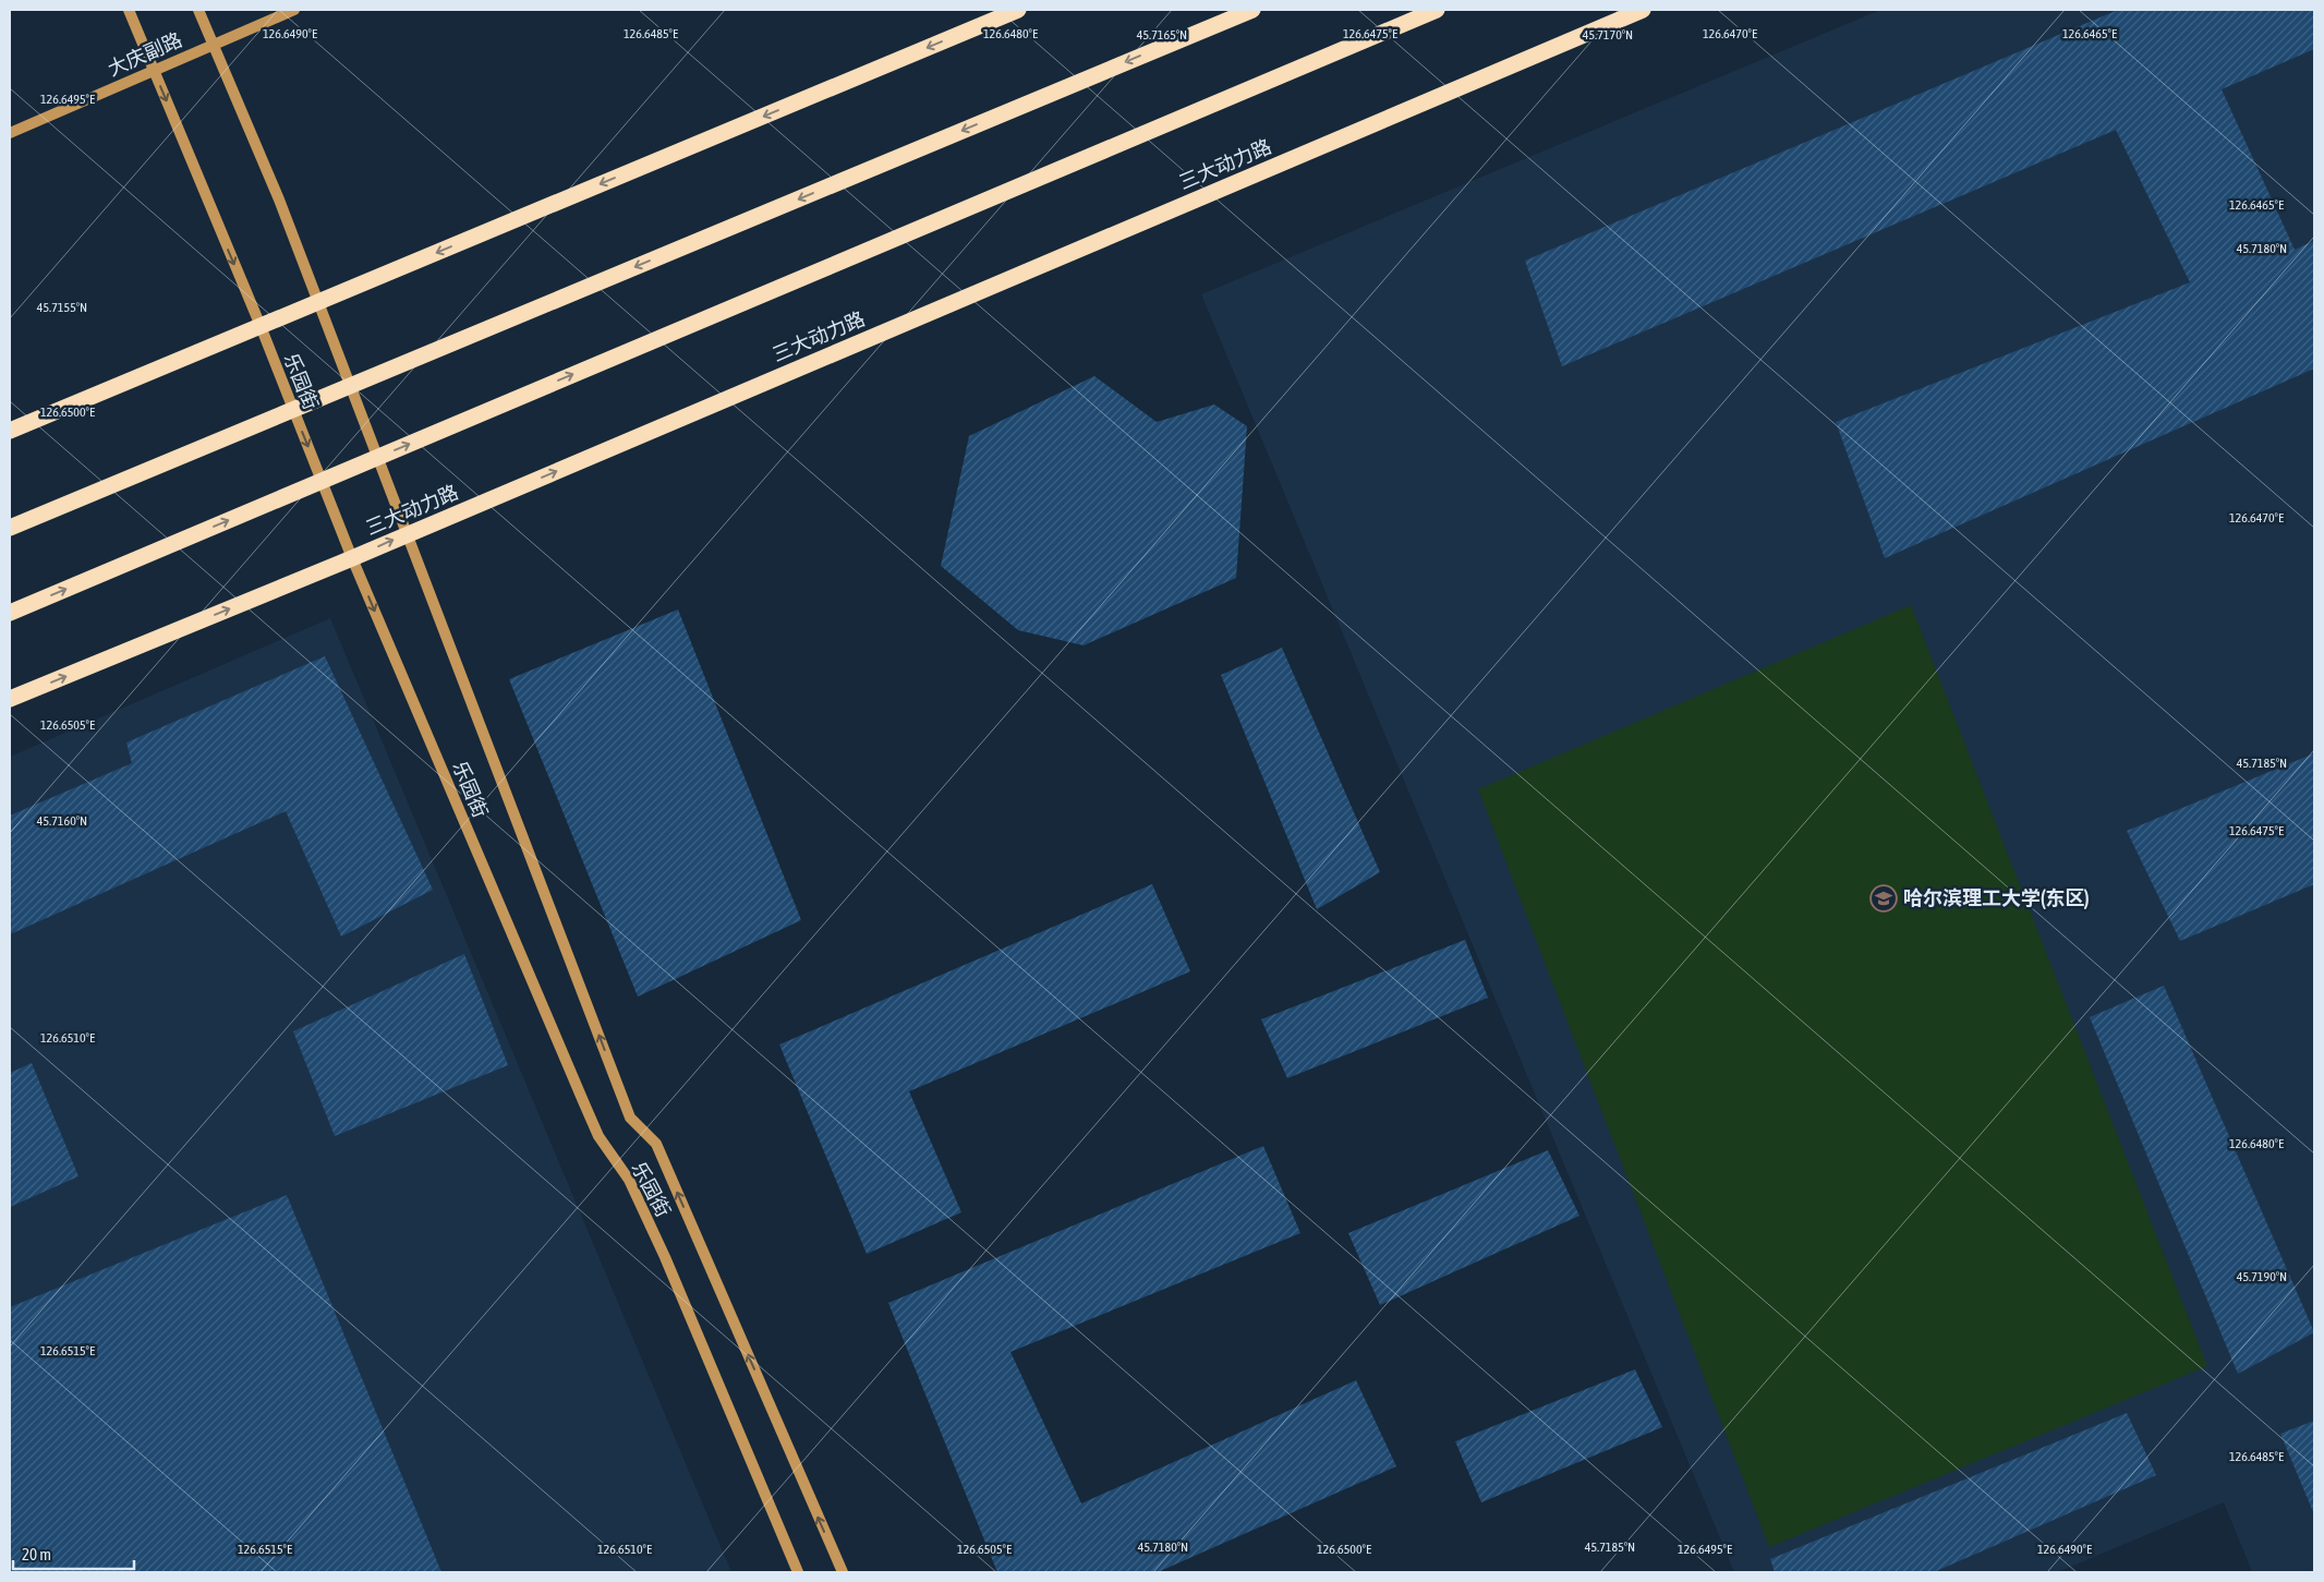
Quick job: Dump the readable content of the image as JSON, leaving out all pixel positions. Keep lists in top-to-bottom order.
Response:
{
  "streets": {
    "highway": ["三大动力路"],
    "main road": ["大庆副路", "乐园街"]
  },
  "crossings": [
    ["大庆副路", "乐园街"],
    ["三大动力路", "乐园街"]
  ],
  "places": {
    "school or university": ["哈尔滨理工大学(东区)"]
  },
  "scale_bar": "20 m",
  "coordinates": [
    "126.6490°E",
    "126.6485°E",
    "126.6480°E",
    "126.6475°E",
    "126.6470°E",
    "126.6465°E",
    "45.7170°N",
    "45.7165°N",
    "126.6495°E",
    "45.7180°N",
    "45.7155°N",
    "126.6500°E",
    "126.6505°E",
    "45.7185°N",
    "45.7160°N",
    "126.6510°E",
    "45.7190°N",
    "126.6515°E"
  ]
}
